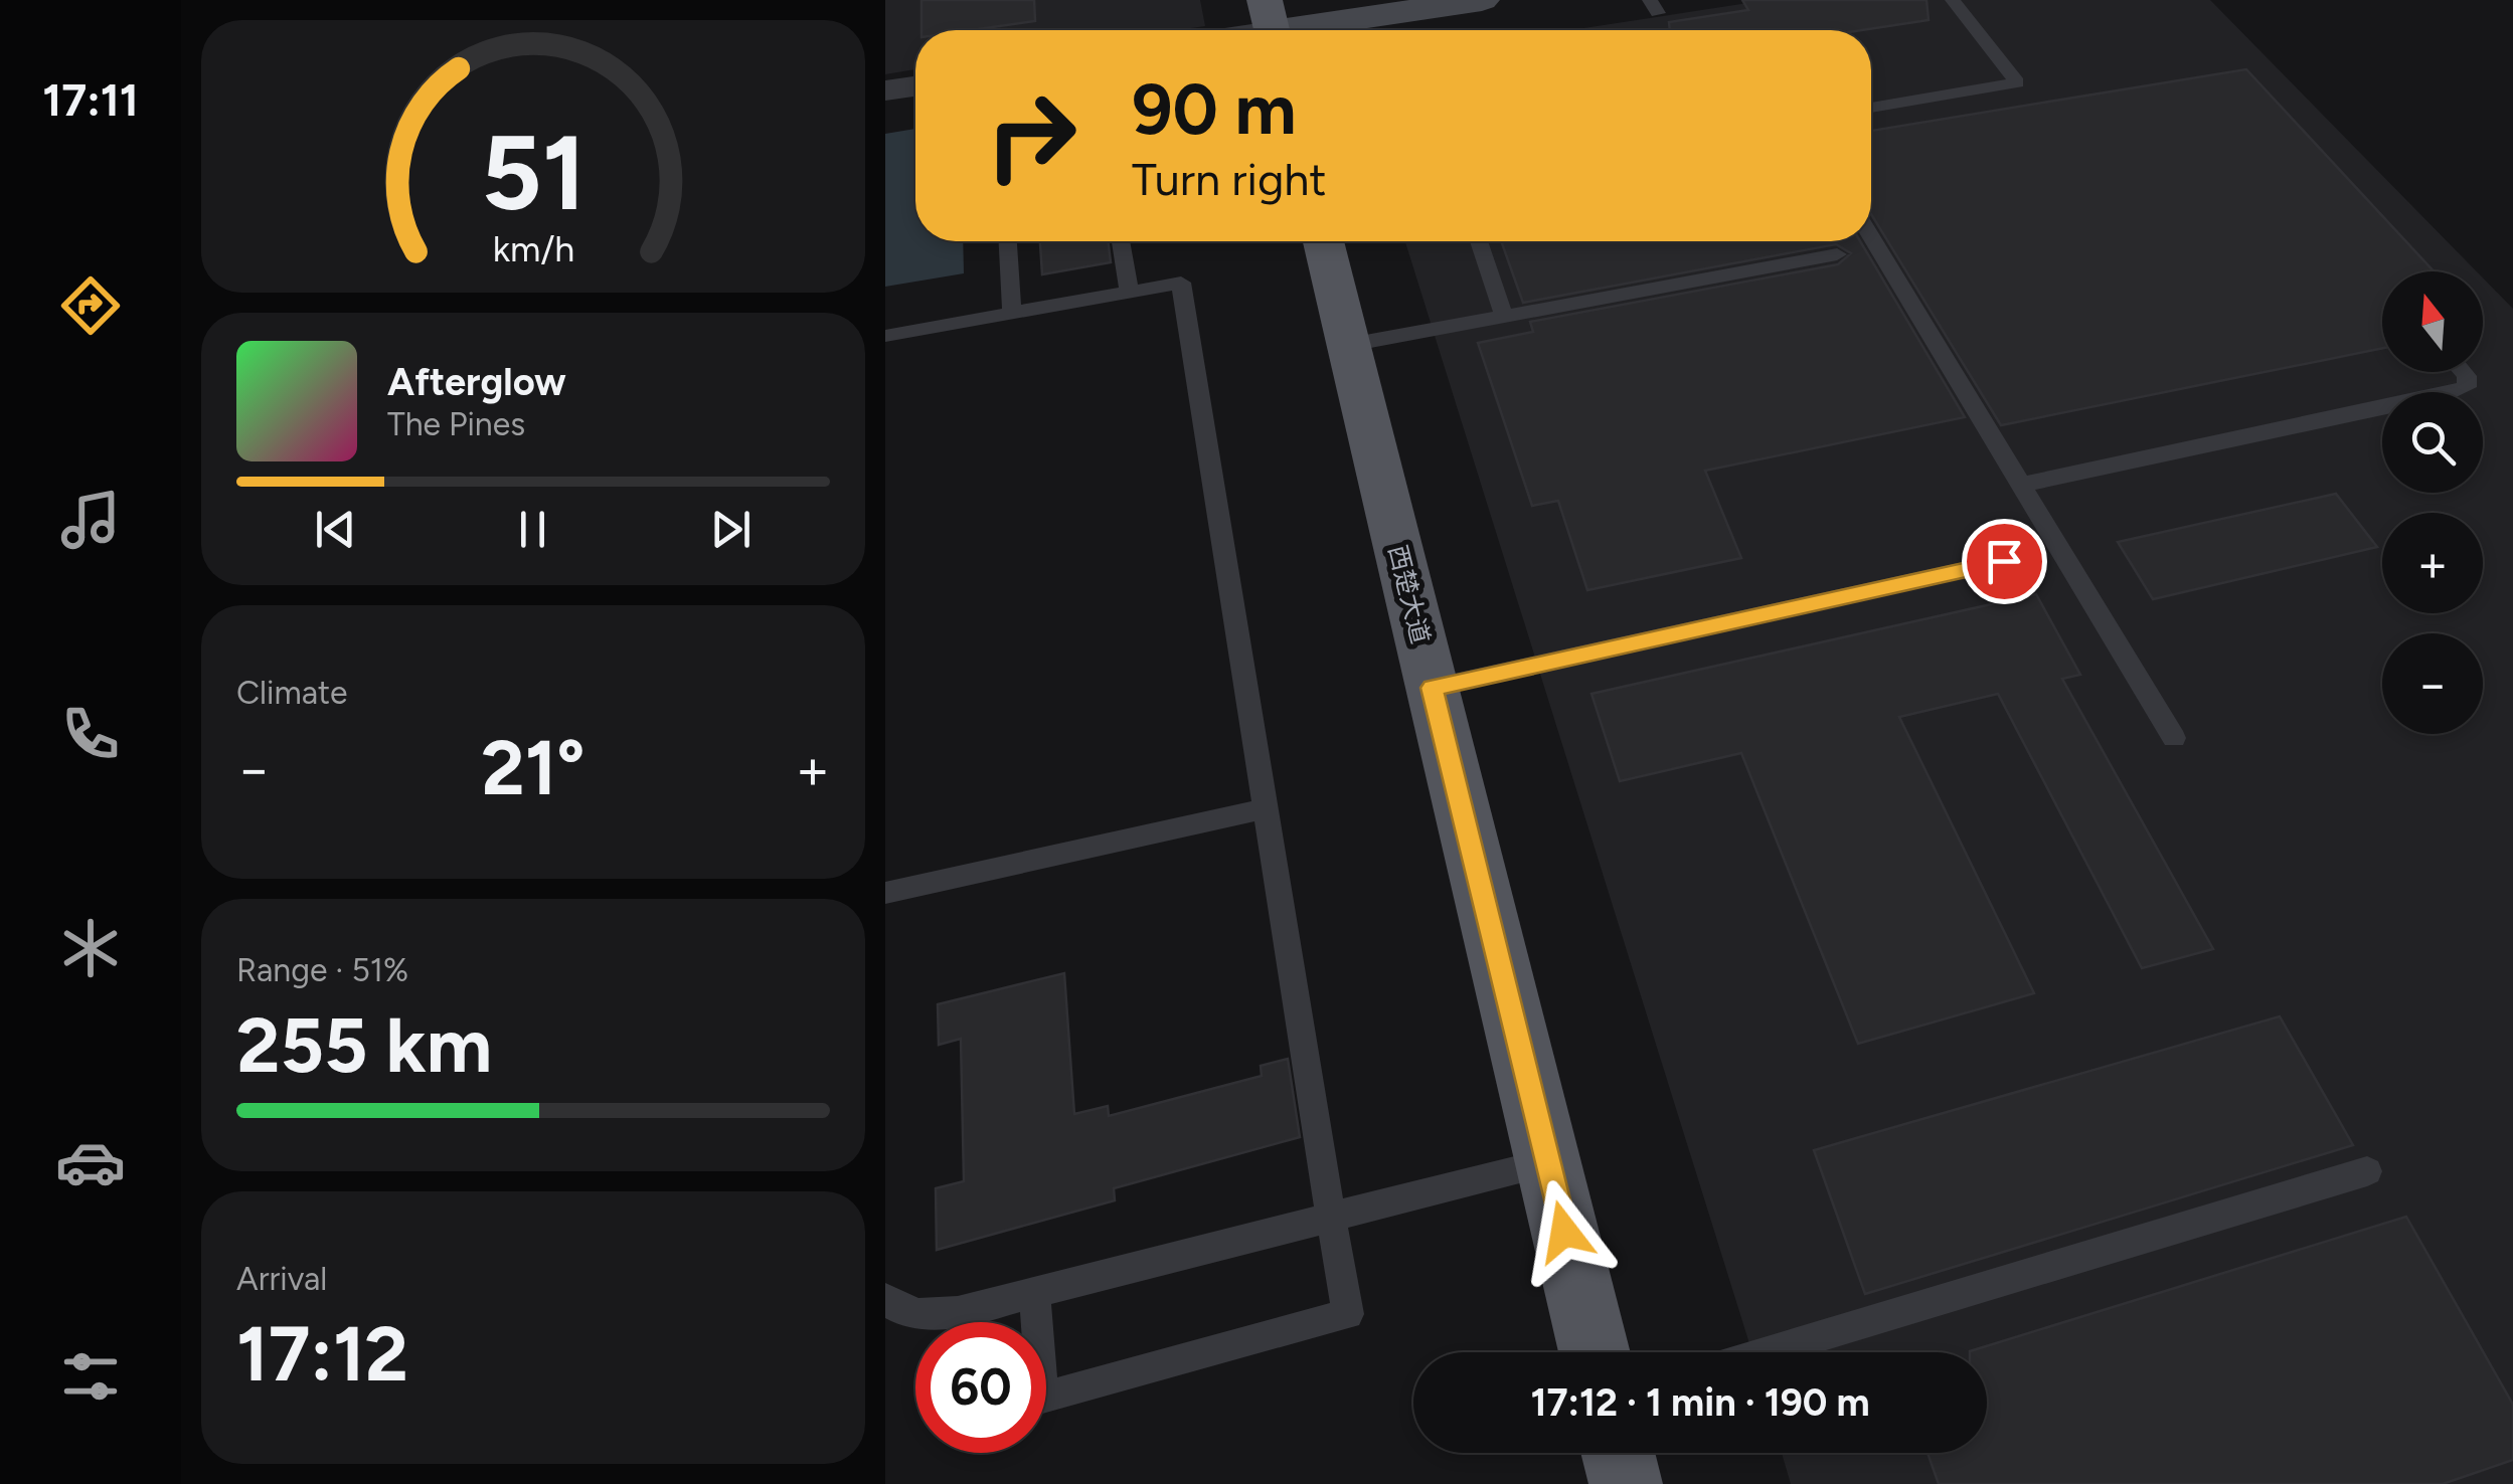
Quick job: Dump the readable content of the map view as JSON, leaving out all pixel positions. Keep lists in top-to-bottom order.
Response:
{
  "streets": {
    "main road": ["西楚大道"]
  },
  "north": "top",
  "page": {
    "tabs": "17:11",
    "turn": ["90 m", "Turn right"],
    "map_buttons": ["+", "−"],
    "song": ["Afterglow", "The Pines"],
    "tile": [
      "Climate",
      ["Range · 51%", "255 km"],
      ["Arrival", "17:12"]
    ],
    "heat": ["−", "21°", "+"],
    "limit": "60",
    "trip": "17:12 · 1 min · 190 m",
    "gauge": ["51", "km/h"]
  }
}
